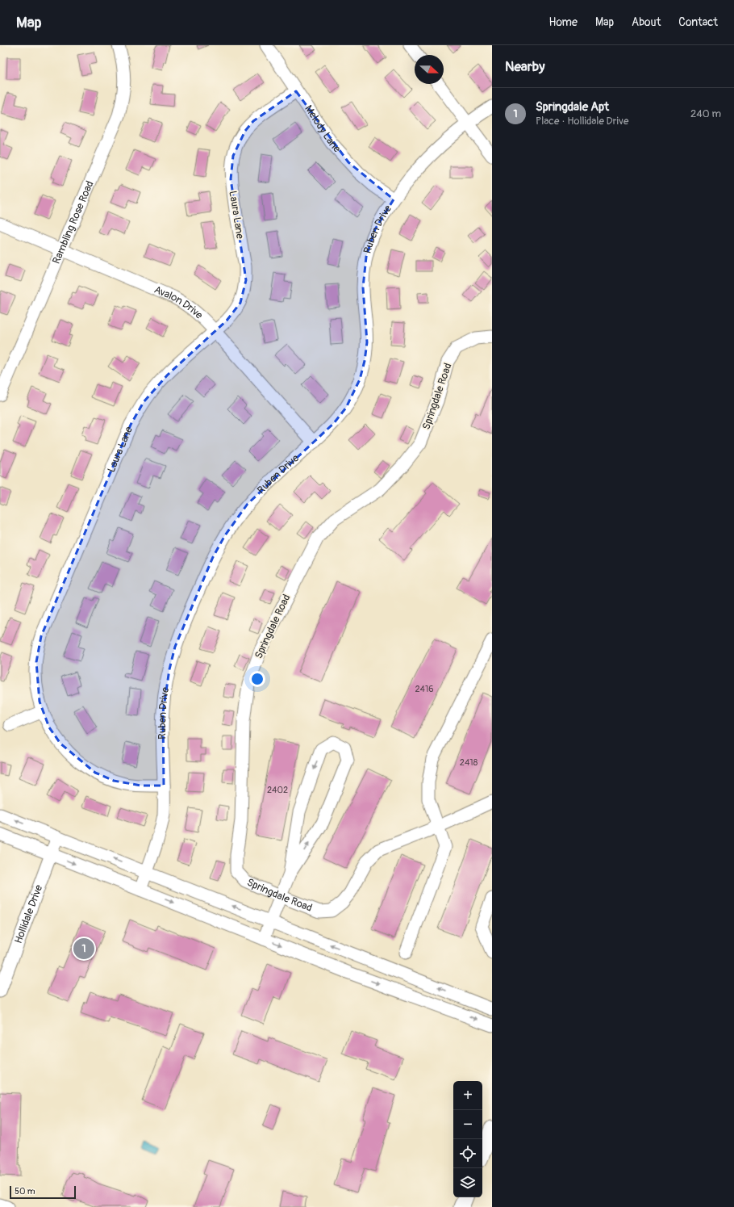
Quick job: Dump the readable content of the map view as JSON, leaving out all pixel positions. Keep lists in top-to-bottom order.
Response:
{
  "streets": {
    "street": [
      "Melody Lane",
      "Laura Lane",
      "Rambling Rose Road",
      "Ruben Drive",
      "Avalon Drive",
      "Springdale Road",
      "Hollidale Drive"
    ]
  },
  "crossings": [
    ["Melody Lane", "Laura Lane"],
    ["Melody Lane", "Ruben Drive"],
    ["Laura Lane", "Ruben Drive"],
    ["Laura Lane", "Avalon Drive"],
    ["Rambling Rose Road", "Avalon Drive"],
    ["Ruben Drive", "Avalon Drive"]
  ],
  "house_numbers": ["2416", "2418", "2402"],
  "scale_bar": "50 m",
  "north": "right",
  "page": {
    "header": "Map",
    "nav": [
      "Home",
      "Map",
      "About",
      "Contact"
    ],
    "heading": "Nearby",
    "list": [
      {
        "mark": "1",
        "name": "Springdale Apt",
        "note": "Place · Hollidale Drive",
        "value": "240 m"
      }
    ],
    "pins": "1",
    "map_buttons": ["+", "−"],
    "scale": "50 m"
  }
}
